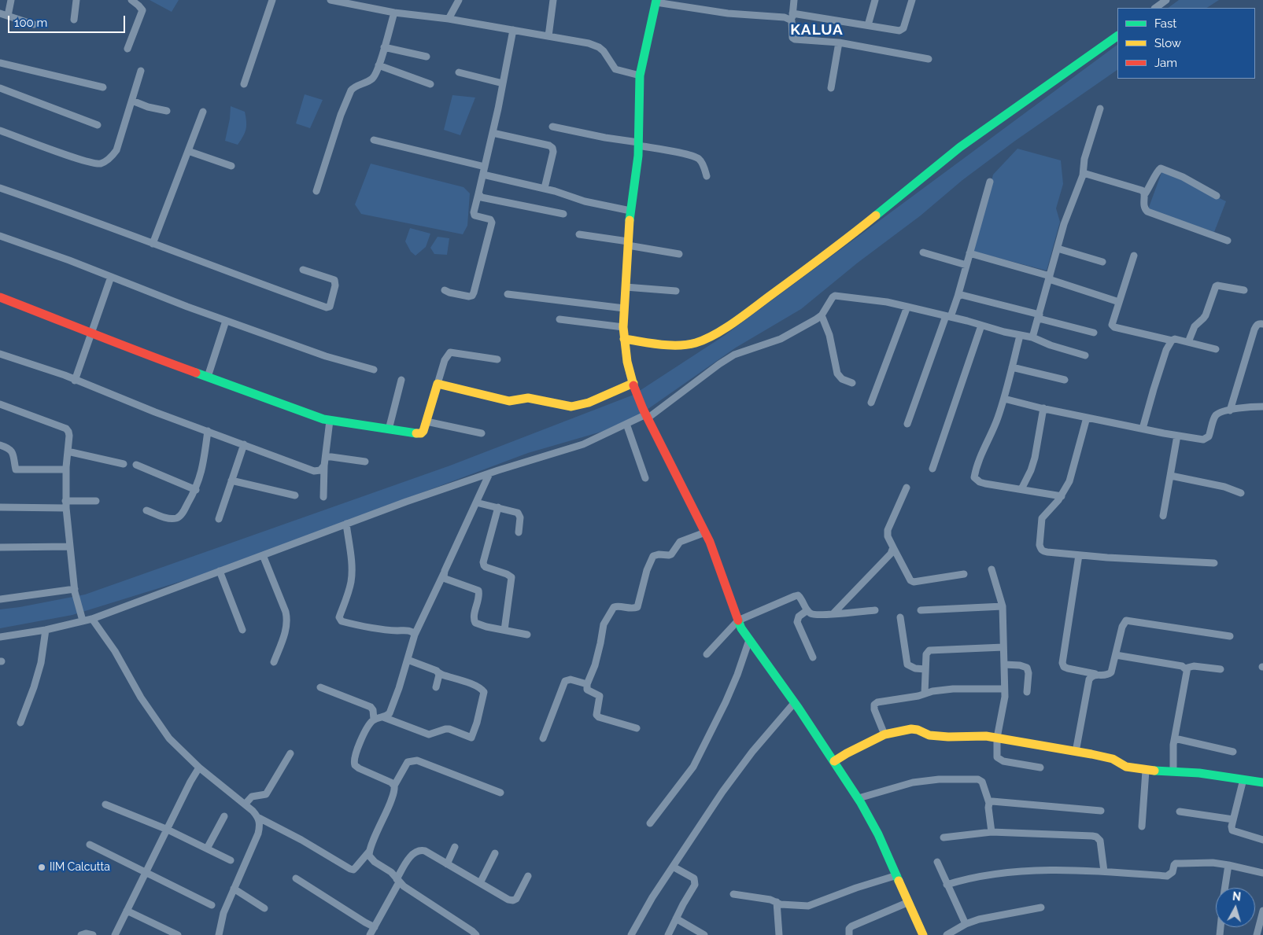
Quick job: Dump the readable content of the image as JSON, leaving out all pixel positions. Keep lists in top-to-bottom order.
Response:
{
  "districts": ["KALUA"],
  "places": ["IIM Calcutta"],
  "legend": ["Fast", "Slow", "Jam"],
  "scale_bar": "100 m",
  "north": "top"
}
